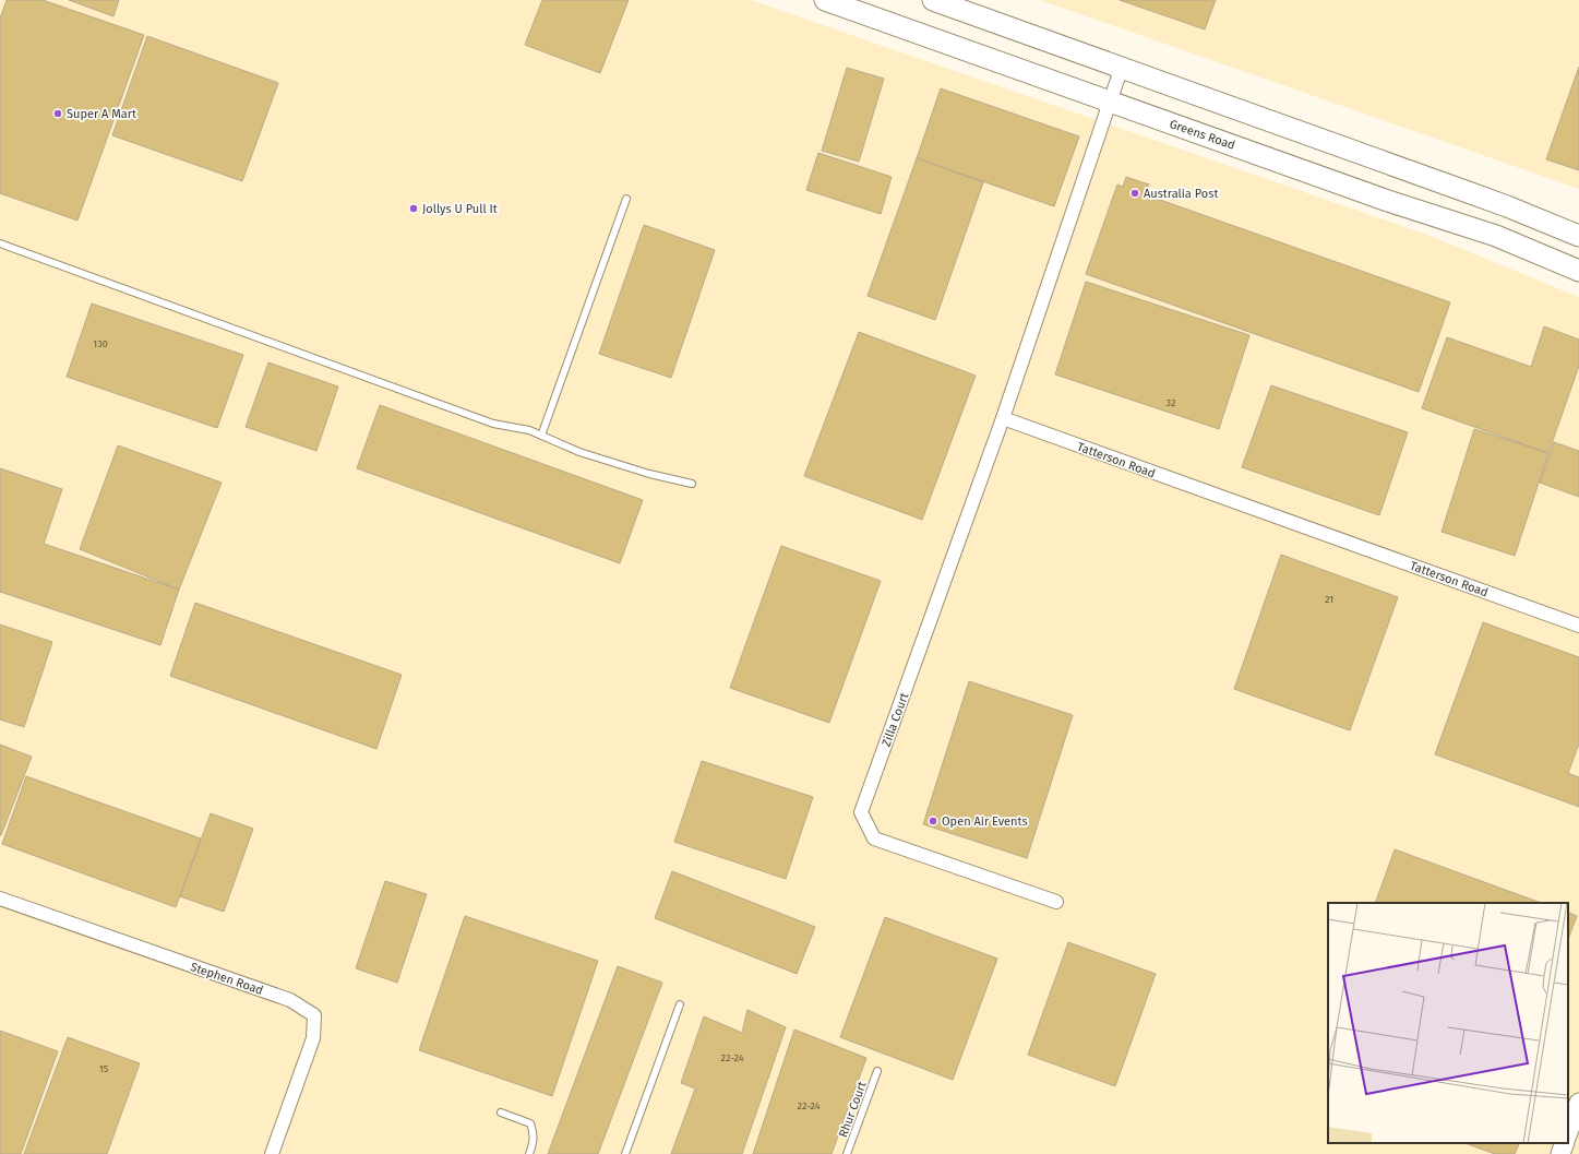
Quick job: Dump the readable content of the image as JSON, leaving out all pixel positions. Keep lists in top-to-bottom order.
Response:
{
  "streets": {
    "main road": ["Greens Road"],
    "street": ["Tatterson Road", "Zilla Court", "Stephen Road"],
    "lane": ["Rhur Court"]
  },
  "crossings": [
    ["Tatterson Road", "Zilla Court"]
  ],
  "places": [
    "Super A Mart",
    "Australia Post",
    "Jollys U Pull It",
    "Open Air Events"
  ],
  "house_numbers": [
    "130",
    "32",
    "21",
    "22-24",
    "15",
    "22-24"
  ]
}
